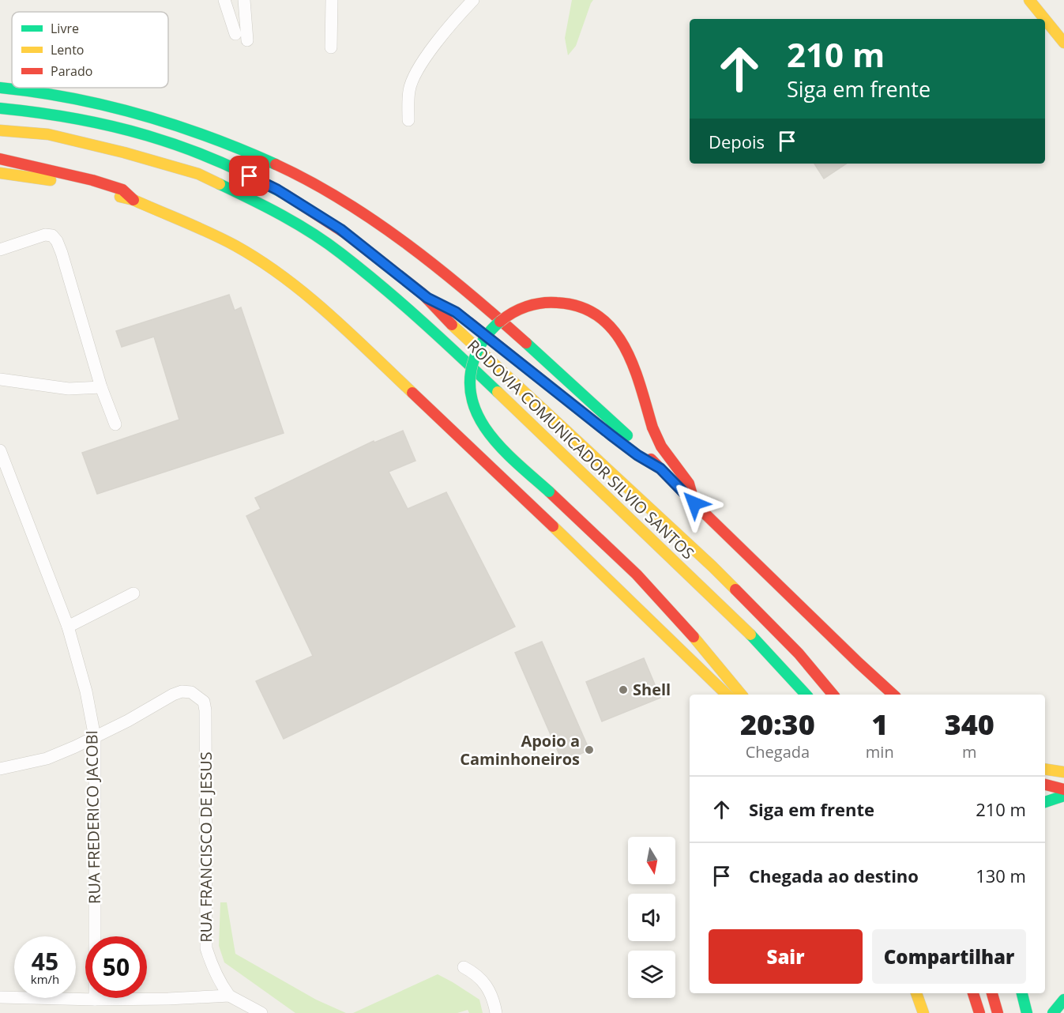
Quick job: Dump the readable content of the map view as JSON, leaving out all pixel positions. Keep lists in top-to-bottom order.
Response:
{
  "streets": {
    "main road": ["RODOVIA COMUNICADOR SILVIO SANTOS"],
    "street": ["RUA FREDERICO JACOBI", "RUA FRANCISCO DE JESUS"]
  },
  "crossings": [
    ["RUA FREDERICO JACOBI", "RUA FRANCISCO DE JESUS"]
  ],
  "places": ["Shell", "Apoio a Caminhoneiros"],
  "legend": ["Livre", "Lento", "Parado"],
  "north": "bottom",
  "page": {
    "turn": ["210 m", "Siga em frente"],
    "then": "Depois",
    "eta": [
      "20:30",
      "Chegada",
      "1",
      "min",
      "340",
      "m"
    ],
    "list": [
      {
        "name": "Siga em frente",
        "value": "210 m"
      },
      {
        "name": "Chegada ao destino",
        "value": "130 m"
      }
    ],
    "buttons": ["Sair", "Compartilhar"],
    "speed": "45 km/h",
    "limit": "50"
  }
}
